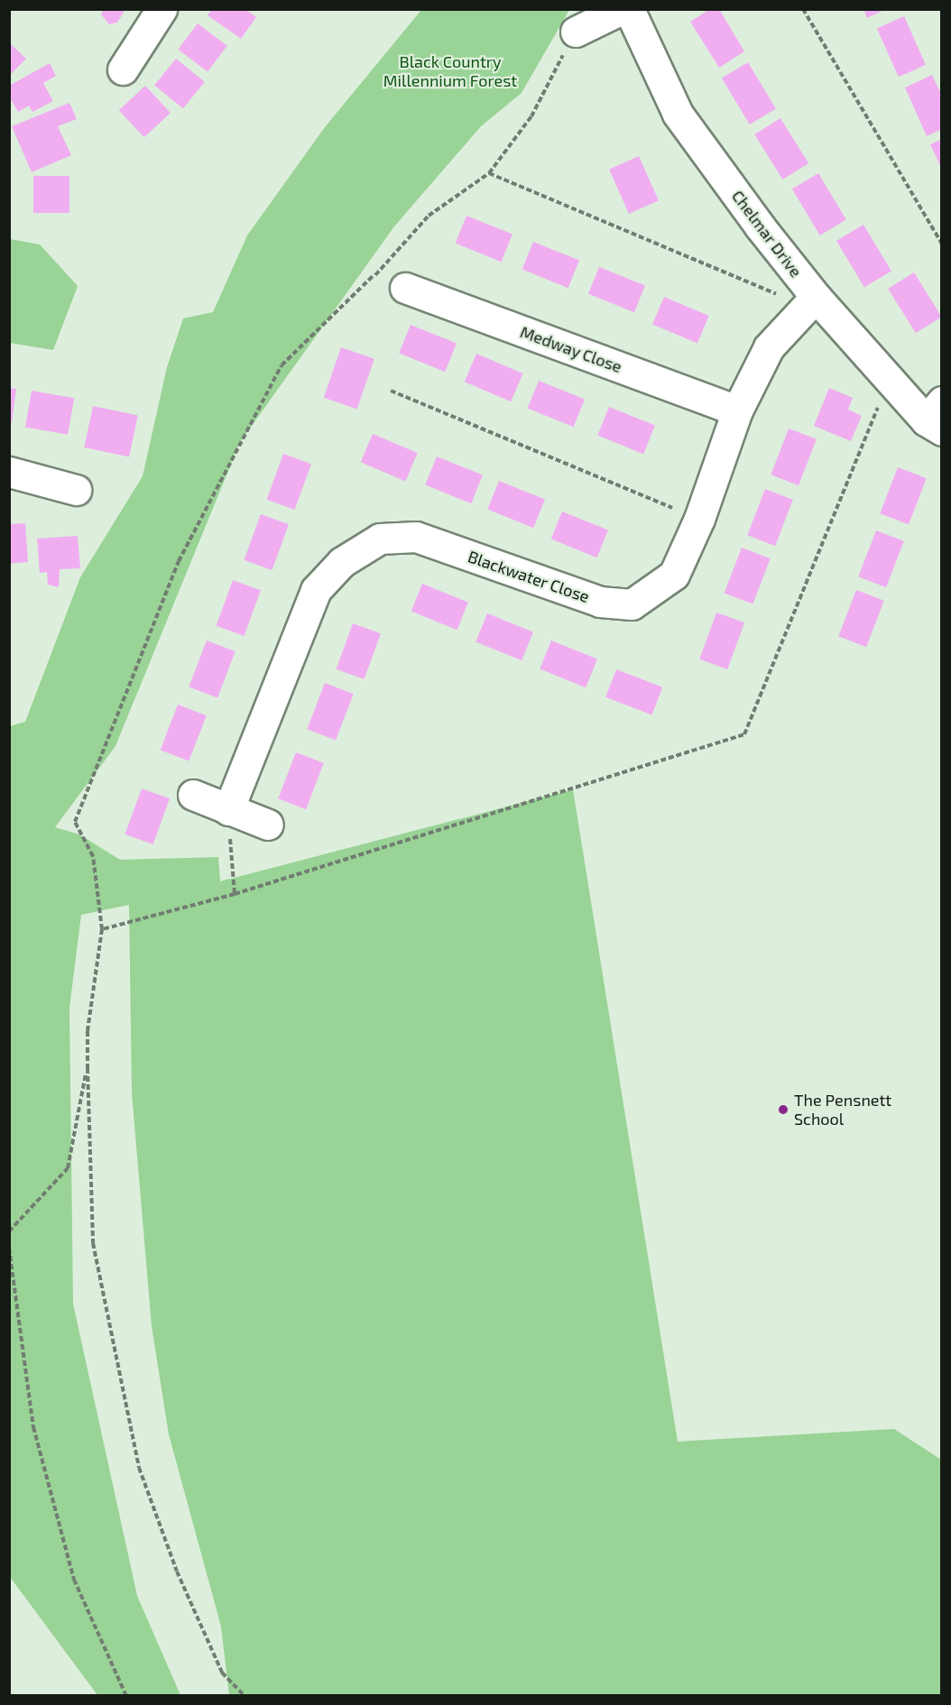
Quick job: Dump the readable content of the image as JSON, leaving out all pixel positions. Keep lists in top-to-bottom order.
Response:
{
  "streets": {
    "street": ["Chelmar Drive", "Medway Close", "Blackwater Close"]
  },
  "crossings": [
    ["Chelmar Drive", "Blackwater Close"],
    ["Medway Close", "Blackwater Close"]
  ],
  "parks": ["Black Country Millennium Forest"],
  "places": ["The Pensnett School"]
}
